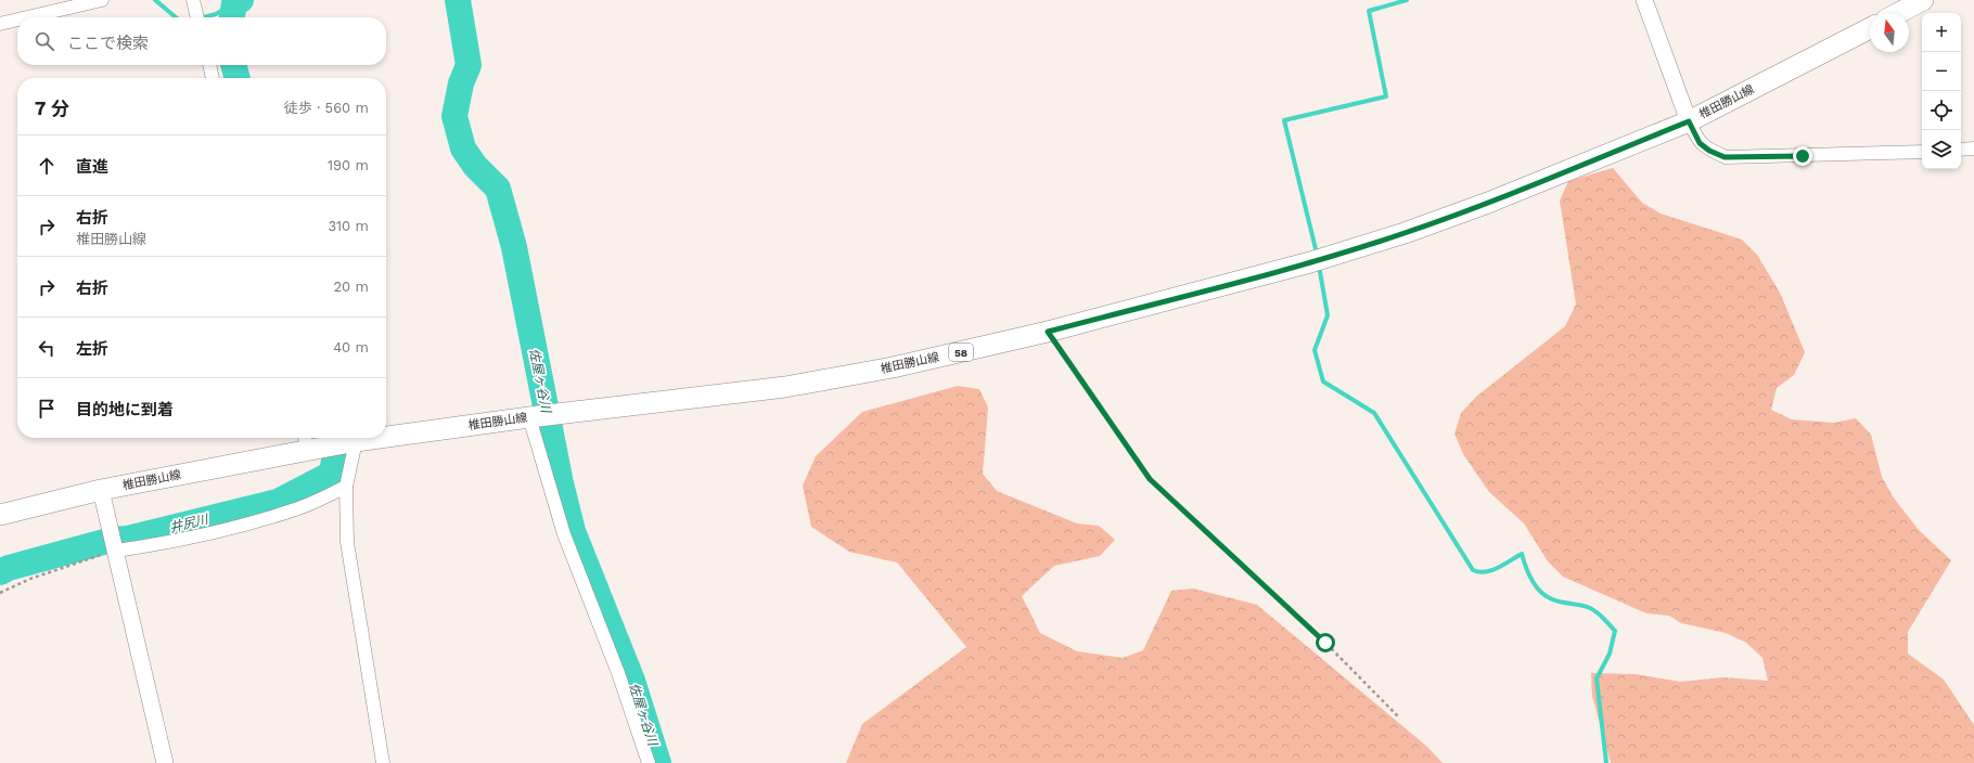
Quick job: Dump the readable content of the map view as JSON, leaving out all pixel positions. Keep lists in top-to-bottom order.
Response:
{
  "streets": {
    "main road": ["椎田勝山線", "58"]
  },
  "water": ["佐屋ヶ谷川", "井尻川"],
  "north": "top",
  "page": {
    "map_buttons": ["+", "−"],
    "search": "ここで検索",
    "heading": ["7 分", "徒歩 · 560 m"],
    "list": [
      ["直進", "190 m"],
      ["右折", "椎田勝山線", "310 m"],
      ["右折", "20 m"],
      ["左折", "40 m"],
      "目的地に到着"
    ]
  }
}
